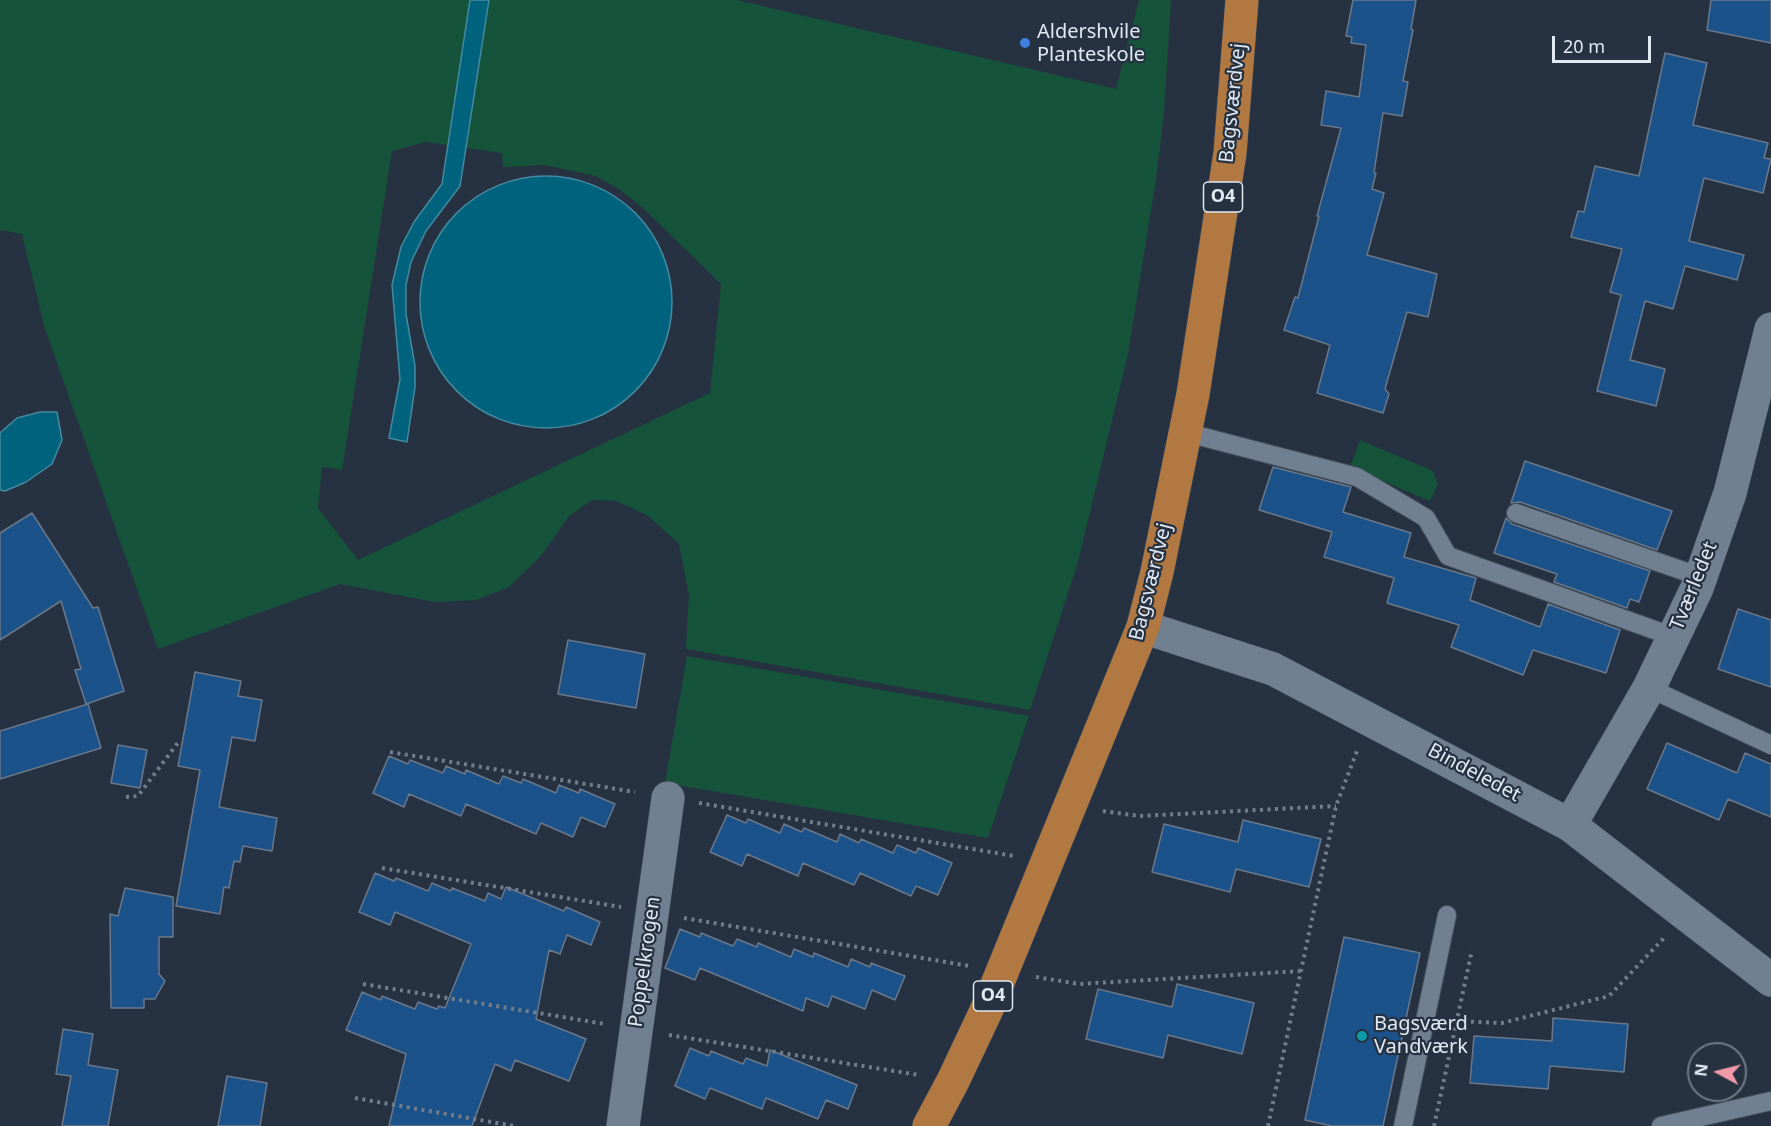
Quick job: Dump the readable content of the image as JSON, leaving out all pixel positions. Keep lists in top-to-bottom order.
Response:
{
  "streets": {
    "main road": ["Bagsværdvej", "O4"],
    "street": ["Tværledet", "Bindeledet", "Poppelkrogen"]
  },
  "crossings": [
    ["Bagsværdvej", "Bindeledet"],
    ["Tværledet", "Bindeledet"]
  ],
  "places": ["Aldershvile Planteskole", "Bagsværd Vandværk"],
  "scale_bar": "20 m",
  "north": "left"
}
